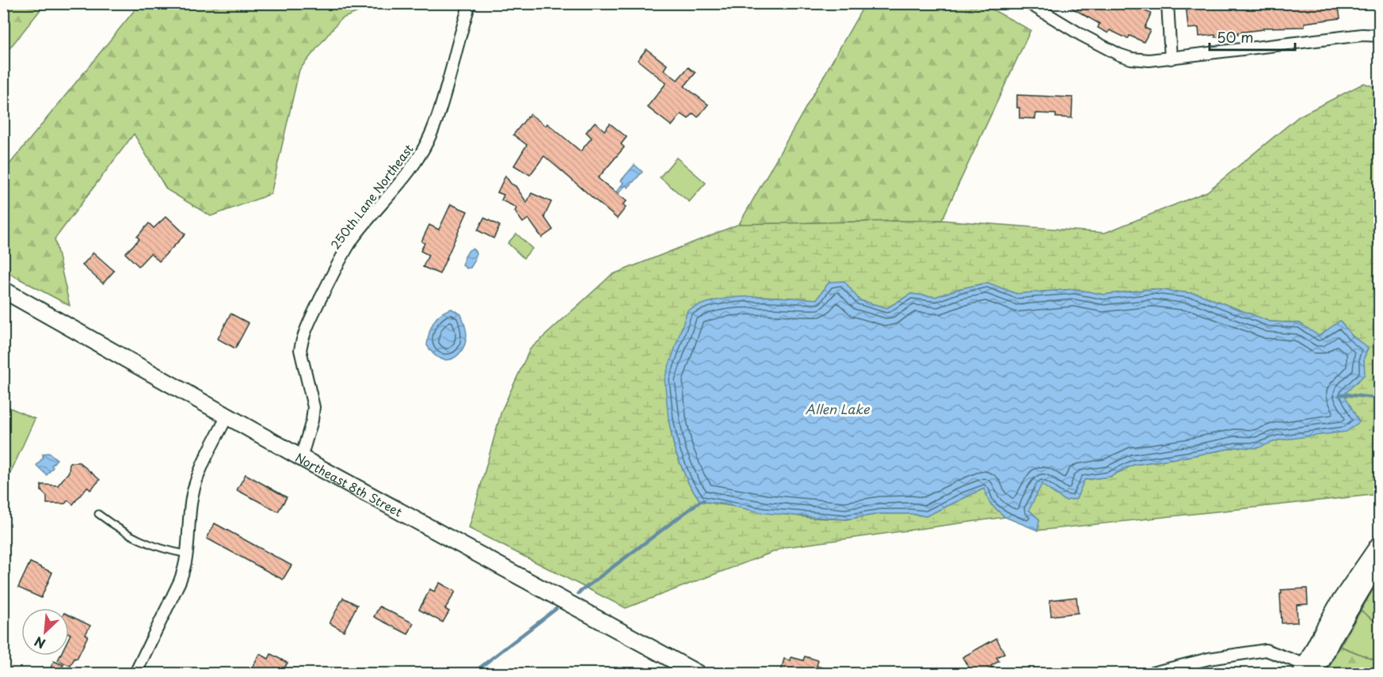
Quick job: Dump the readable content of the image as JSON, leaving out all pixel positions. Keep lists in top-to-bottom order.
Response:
{
  "streets": {
    "street": ["250th Lane Northeast", "Northeast 8th Street"]
  },
  "crossings": [
    ["250th Lane Northeast", "Northeast 8th Street"]
  ],
  "water": ["Allen Lake"],
  "scale_bar": "50 m",
  "north": "bottom left"
}
